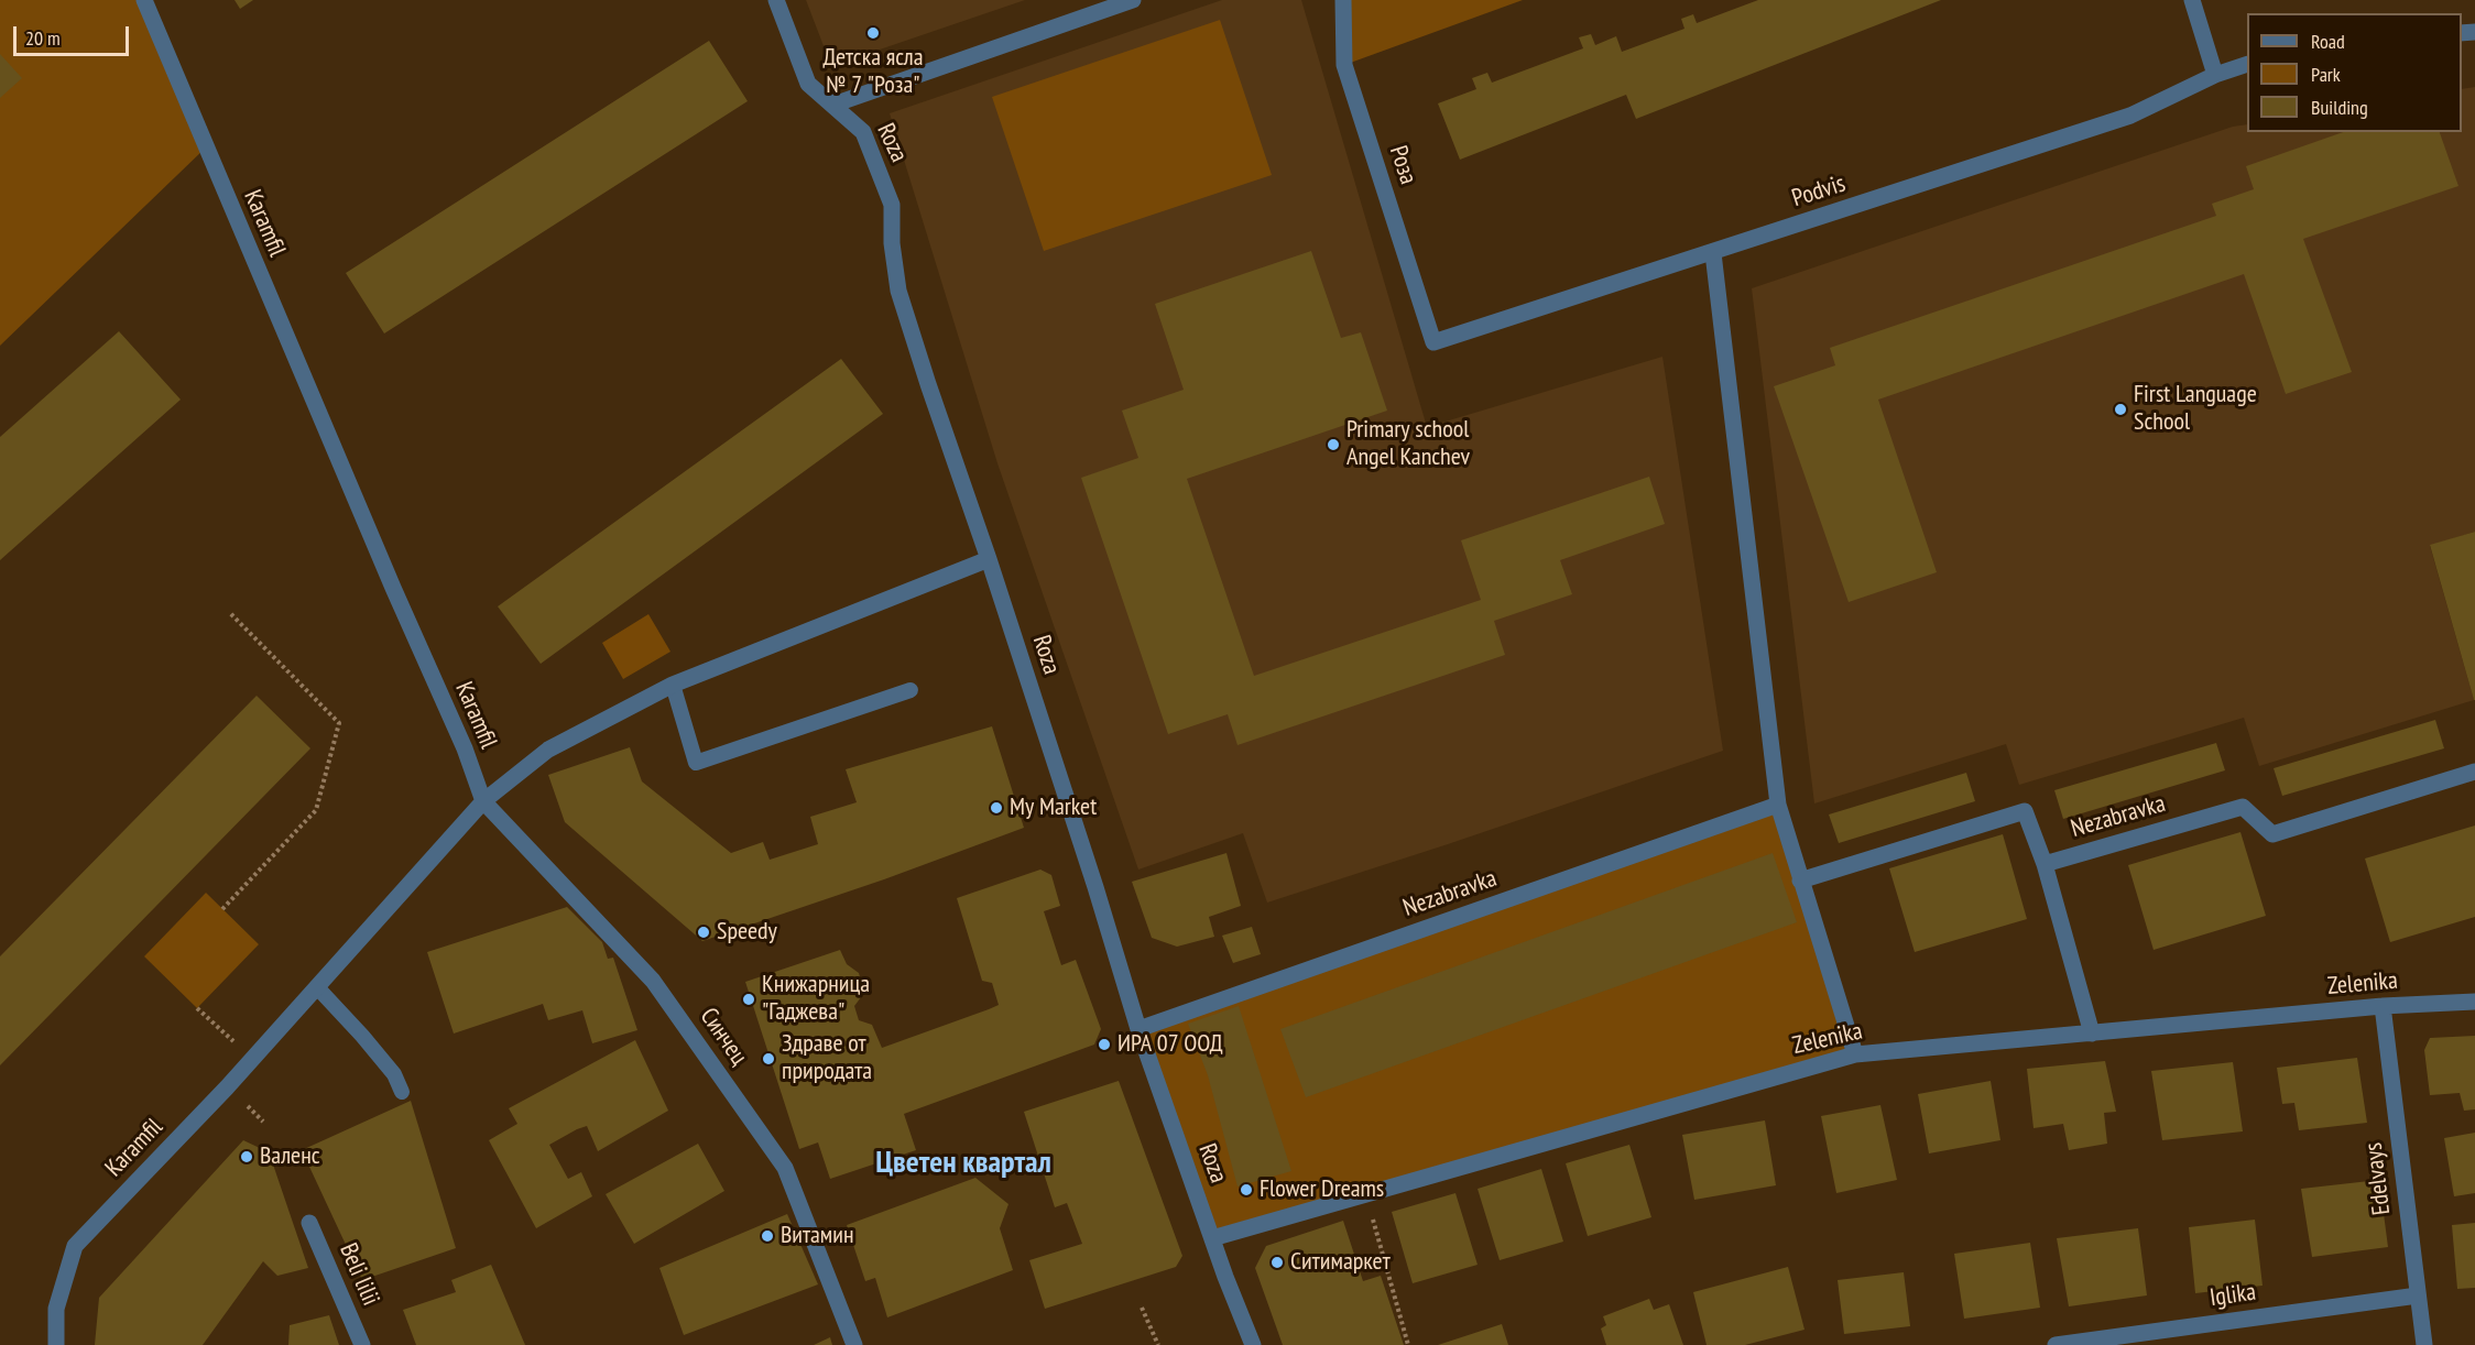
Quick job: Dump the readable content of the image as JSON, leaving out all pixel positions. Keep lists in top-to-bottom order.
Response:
{
  "streets": {
    "street": [
      "Roza",
      "Роза",
      "Podvis",
      "Karamfil",
      "Nezabravka",
      "Zelenika",
      "Синчец",
      "Edelvays",
      "Beli lilii",
      "Iglika"
    ]
  },
  "crossings": [
    ["Roza", "Nezabravka"],
    ["Roza", "Zelenika"],
    ["Роза", "Podvis"],
    ["Karamfil", "Синчец"],
    ["Zelenika", "Edelvays"],
    ["Edelvays", "Iglika"]
  ],
  "districts": ["Цветен квартал"],
  "places": [
    "Детска ясла № 7 \"Роза\"",
    "First Language School",
    "Primary school Angel Kanchev",
    "My Market",
    "Speedy",
    "Книжарница \"Гаджева\"",
    "ИРА 07 ООД",
    "Здраве от природата",
    "Валенс",
    "Flower Dreams",
    "Витамин",
    "Ситимаркет"
  ],
  "legend": ["Road", "Park", "Building"],
  "scale_bar": "20 m"
}
